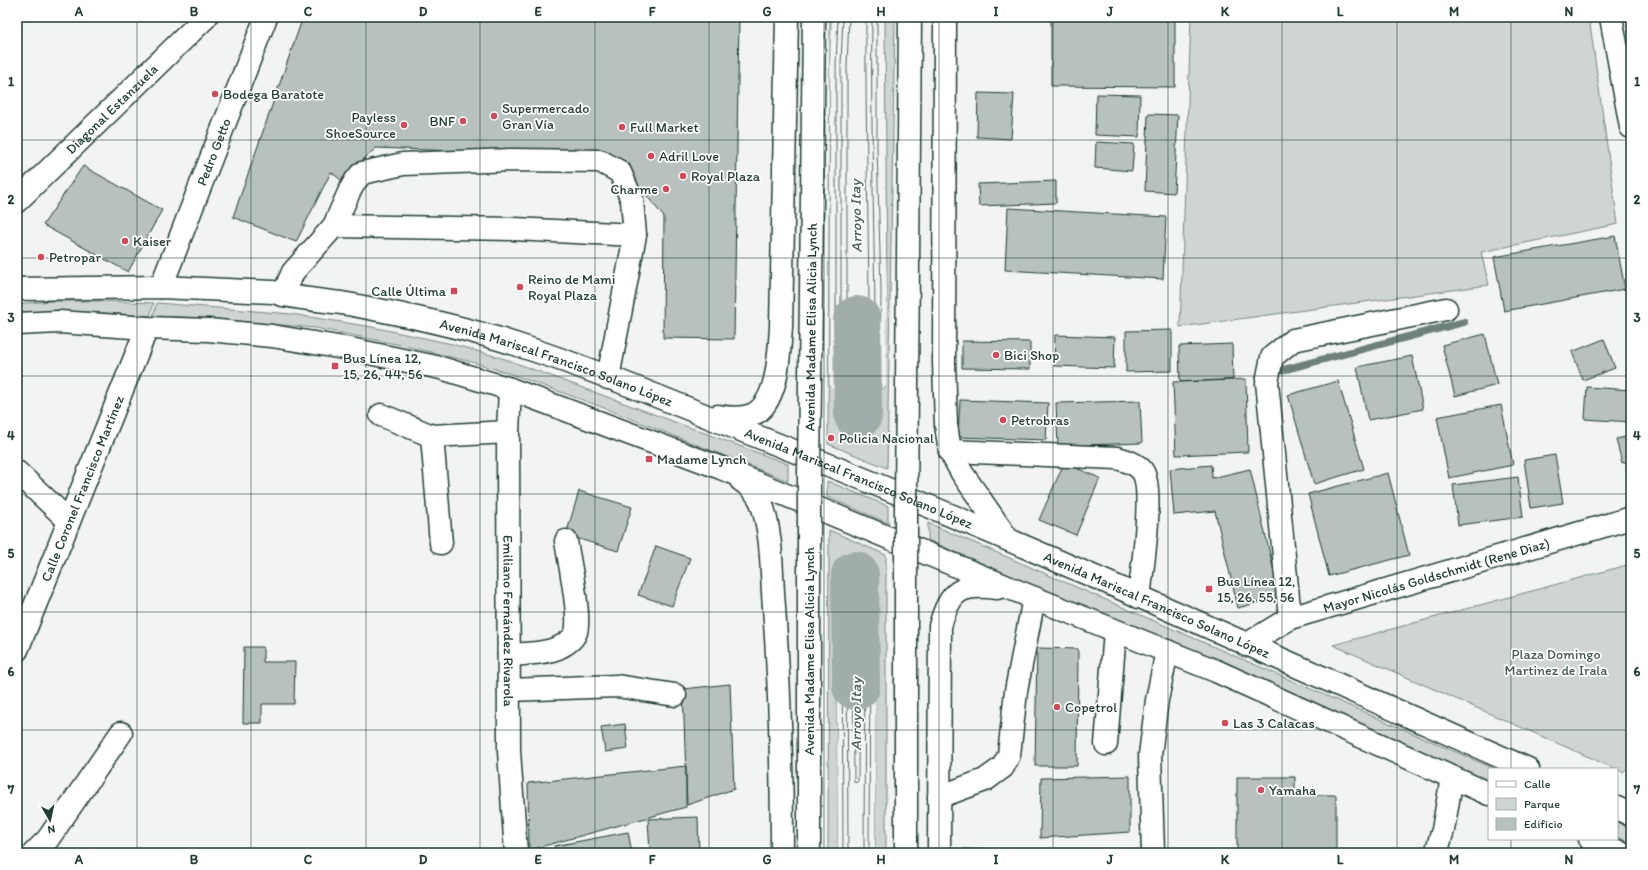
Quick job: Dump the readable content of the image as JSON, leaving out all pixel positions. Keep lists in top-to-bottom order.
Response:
{
  "streets": {
    "main road": [
      "Diagonal Estanzuela",
      "Pedro Getto",
      "Avenida Madame Elisa Alicia Lynch",
      "Avenida Mariscal Francisco Solano López",
      "Calle Coronel Francisco Martínez",
      "Mayor Nicolás Goldschmidt (Rene Diaz)",
      "Emiliano Fernández Rivarola"
    ]
  },
  "crossings": [
    ["Pedro Getto", "Avenida Mariscal Francisco Solano López"],
    ["Avenida Mariscal Francisco Solano López", "Mayor Nicolás Goldschmidt (Rene Diaz)"]
  ],
  "water": ["Arroyo Itay"],
  "parks": ["Plaza Domingo Martinez de Irala"],
  "places": {
    "other": [
      "Bodega Baratote",
      "Supermercado Gran Vía",
      "BNF",
      "Payless ShoeSource",
      "Full Market",
      "Adril Love",
      "Royal Plaza",
      "Charme",
      "Kaiser",
      "Petropar",
      "Reino de Mami Royal Plaza",
      "Bici Shop",
      "Petrobras",
      "Policia Nacional",
      "Copetrol",
      "Las 3 Calacas",
      "Yamaha"
    ],
    "transit": [
      "Calle Última",
      "Bus Línea 12, 15, 26, 44, 56",
      "Madame Lynch",
      "Bus Línea 12, 15, 26, 55, 56"
    ]
  },
  "legend": ["Calle", "Parque", "Edificio"],
  "north": "bottom",
  "grid": {
    "columns": [
      "A",
      "B",
      "C",
      "D",
      "E",
      "F",
      "G",
      "H",
      "I",
      "J",
      "K",
      "L",
      "M",
      "N"
    ],
    "rows": [
      "1",
      "2",
      "3",
      "4",
      "5",
      "6",
      "7"
    ]
  }
}
